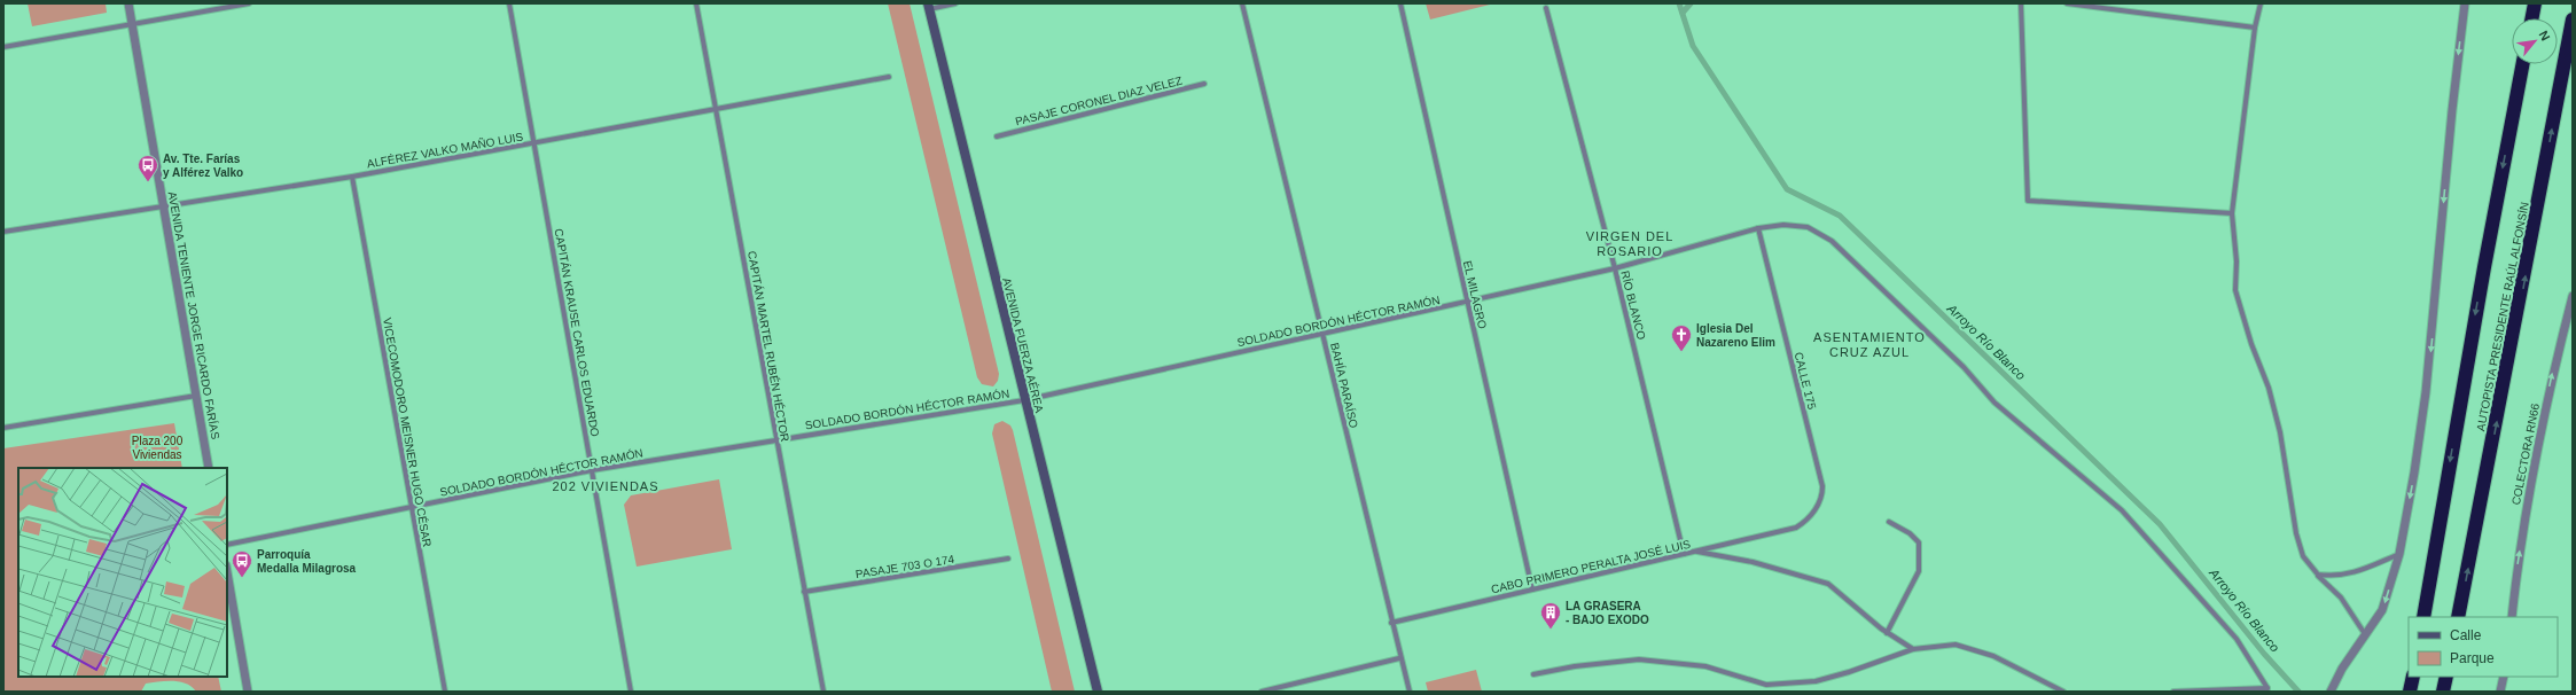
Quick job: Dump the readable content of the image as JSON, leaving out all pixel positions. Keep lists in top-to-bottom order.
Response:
{
  "streets": {
    "highway": ["AUTOPISTA PRESIDENTE RAÚL ALFONSÍN"],
    "main road": ["AVENIDA FUERZA AÉREA"],
    "street": [
      "PASAJE CORONEL DIAZ VELEZ",
      "ALFÉREZ VALKO MAÑO LUIS",
      "EL MILAGRO",
      "RÍO BLANCO",
      "AVENIDA TENIENTE JORGE RICARDO FARÍAS",
      "SOLDADO BORDÓN HÉCTOR RAMÓN",
      "CAPITÁN KRAUSE CARLOS EDUARDO",
      "CAPITÁN MARTEL RUBÉN HÉCTOR",
      "CALLE 175",
      "BAHÍA PARAÍSO",
      "VICECOMODORO MEISNER HUGO CÉSAR",
      "COLECTORA RN66",
      "PASAJE 703 O 174",
      "CABO PRIMERO PERALTA JOSÉ LUIS"
    ]
  },
  "crossings": [
    ["ALFÉREZ VALKO MAÑO LUIS", "AVENIDA TENIENTE JORGE RICARDO FARÍAS"],
    ["ALFÉREZ VALKO MAÑO LUIS", "CAPITÁN KRAUSE CARLOS EDUARDO"],
    ["ALFÉREZ VALKO MAÑO LUIS", "CAPITÁN MARTEL RUBÉN HÉCTOR"],
    ["ALFÉREZ VALKO MAÑO LUIS", "VICECOMODORO MEISNER HUGO CÉSAR"],
    ["EL MILAGRO", "SOLDADO BORDÓN HÉCTOR RAMÓN"],
    ["EL MILAGRO", "CABO PRIMERO PERALTA JOSÉ LUIS"],
    ["RÍO BLANCO", "SOLDADO BORDÓN HÉCTOR RAMÓN"],
    ["RÍO BLANCO", "CABO PRIMERO PERALTA JOSÉ LUIS"],
    ["SOLDADO BORDÓN HÉCTOR RAMÓN", "CAPITÁN KRAUSE CARLOS EDUARDO"],
    ["SOLDADO BORDÓN HÉCTOR RAMÓN", "AVENIDA FUERZA AÉREA"],
    ["SOLDADO BORDÓN HÉCTOR RAMÓN", "CAPITÁN MARTEL RUBÉN HÉCTOR"],
    ["SOLDADO BORDÓN HÉCTOR RAMÓN", "CALLE 175"],
    ["SOLDADO BORDÓN HÉCTOR RAMÓN", "BAHÍA PARAÍSO"],
    ["SOLDADO BORDÓN HÉCTOR RAMÓN", "VICECOMODORO MEISNER HUGO CÉSAR"],
    ["CAPITÁN MARTEL RUBÉN HÉCTOR", "PASAJE 703 O 174"],
    ["CALLE 175", "CABO PRIMERO PERALTA JOSÉ LUIS"],
    ["BAHÍA PARAÍSO", "CABO PRIMERO PERALTA JOSÉ LUIS"]
  ],
  "one_way": ["COLECTORA RN66"],
  "districts": ["VIRGEN DEL ROSARIO", "ASENTAMIENTO CRUZ AZUL", "202 VIVIENDAS"],
  "water": ["Arroyo Río Blanco"],
  "parks": ["Plaza 200 Viviendas"],
  "places": {
    "bus stop": ["Av. Tte. Farías y Alférez Valko", "Parroquía Medalla Milagrosa"],
    "church": ["Iglesia Del Nazareno Elim"],
    "building": ["LA GRASERA - BAJO EXODO"]
  },
  "legend": ["Calle", "Parque"],
  "north": "top right"
}
